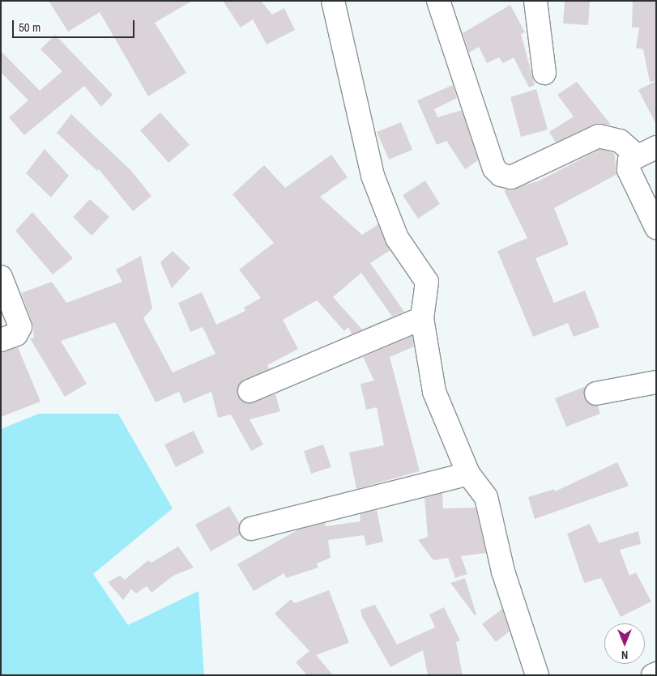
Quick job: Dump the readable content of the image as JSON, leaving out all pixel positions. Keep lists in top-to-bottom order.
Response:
{
  "scale_bar": "50 m",
  "north": "bottom"
}
